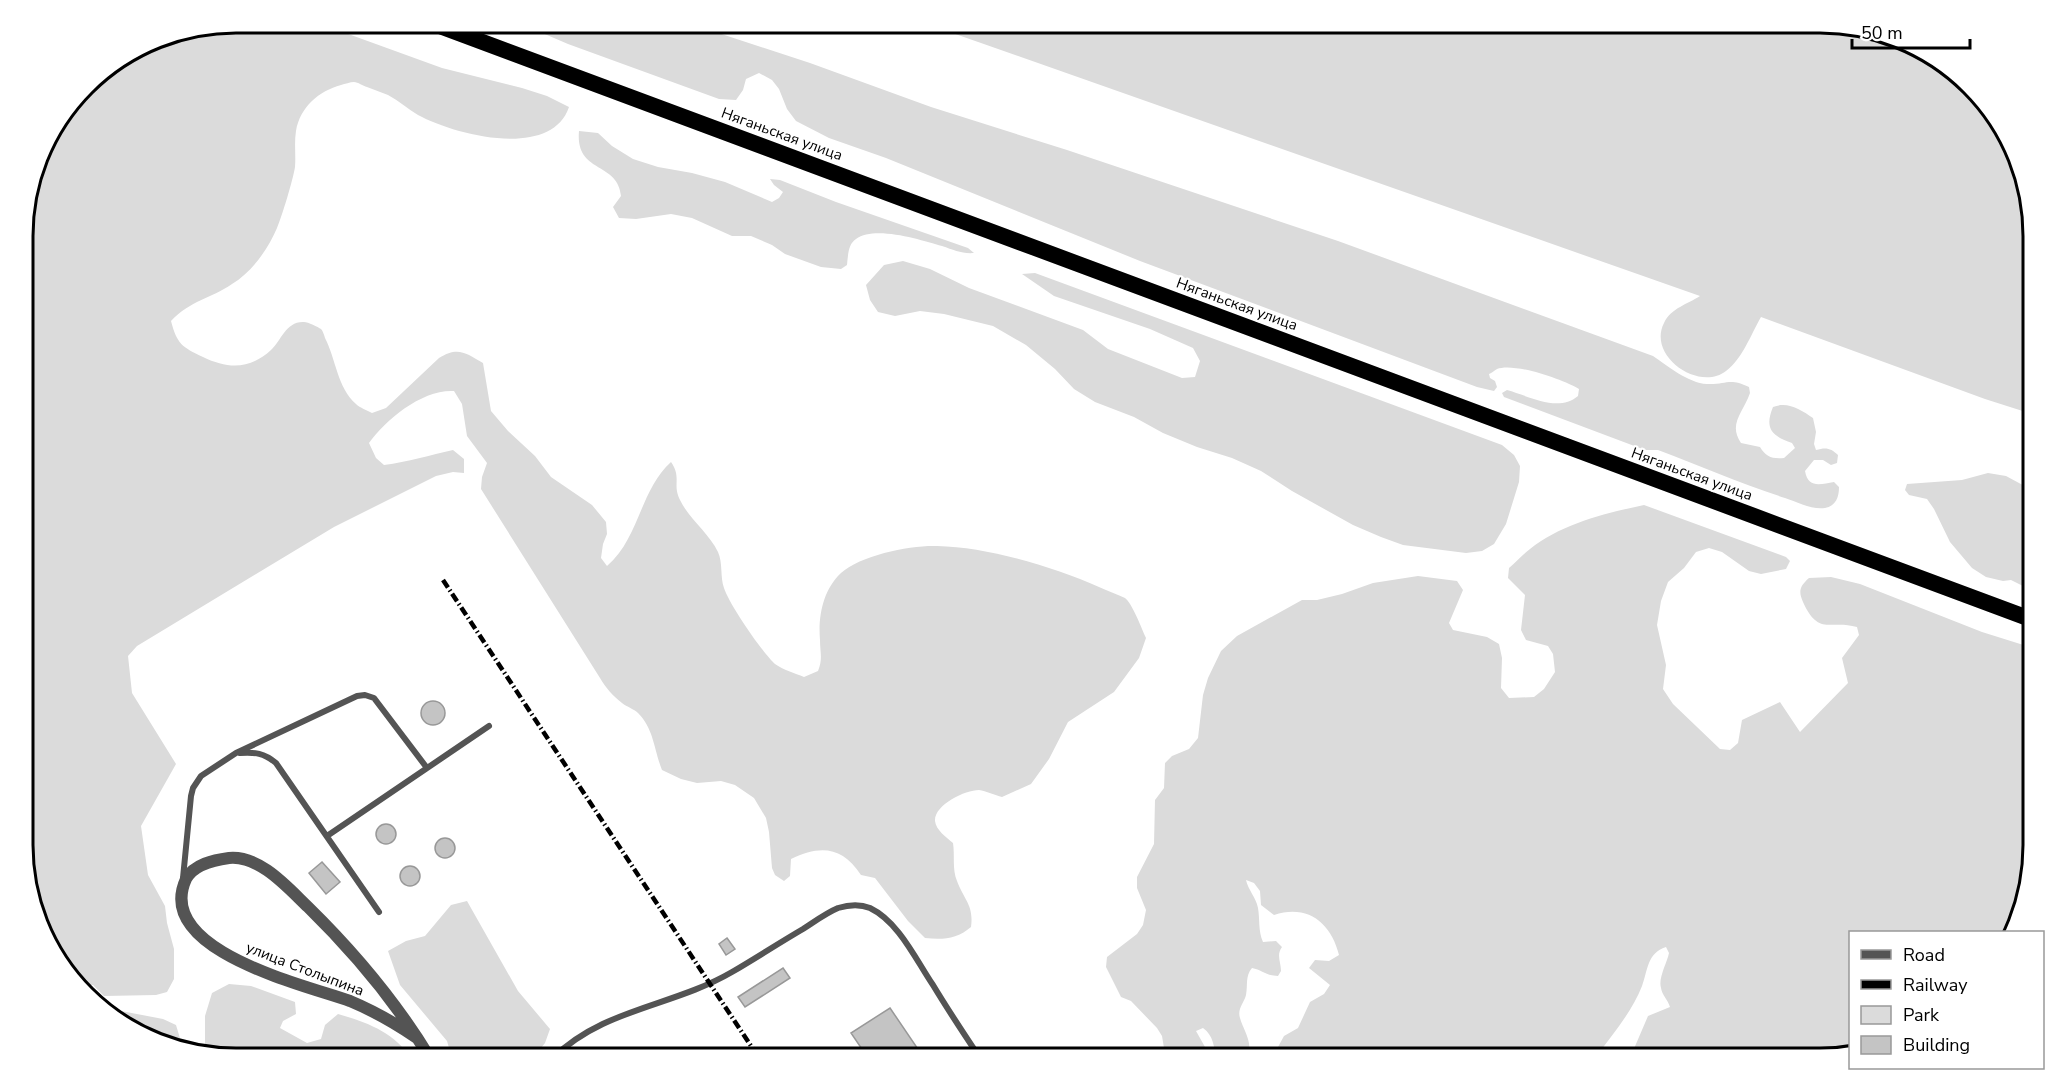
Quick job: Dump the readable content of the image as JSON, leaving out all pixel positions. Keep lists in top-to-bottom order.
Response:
{
  "streets": {
    "highway": ["Няганьская улица"],
    "street": ["улица Столыпина"]
  },
  "legend": [
    "Road",
    "Railway",
    "Park",
    "Building"
  ],
  "scale_bar": "50 m"
}
